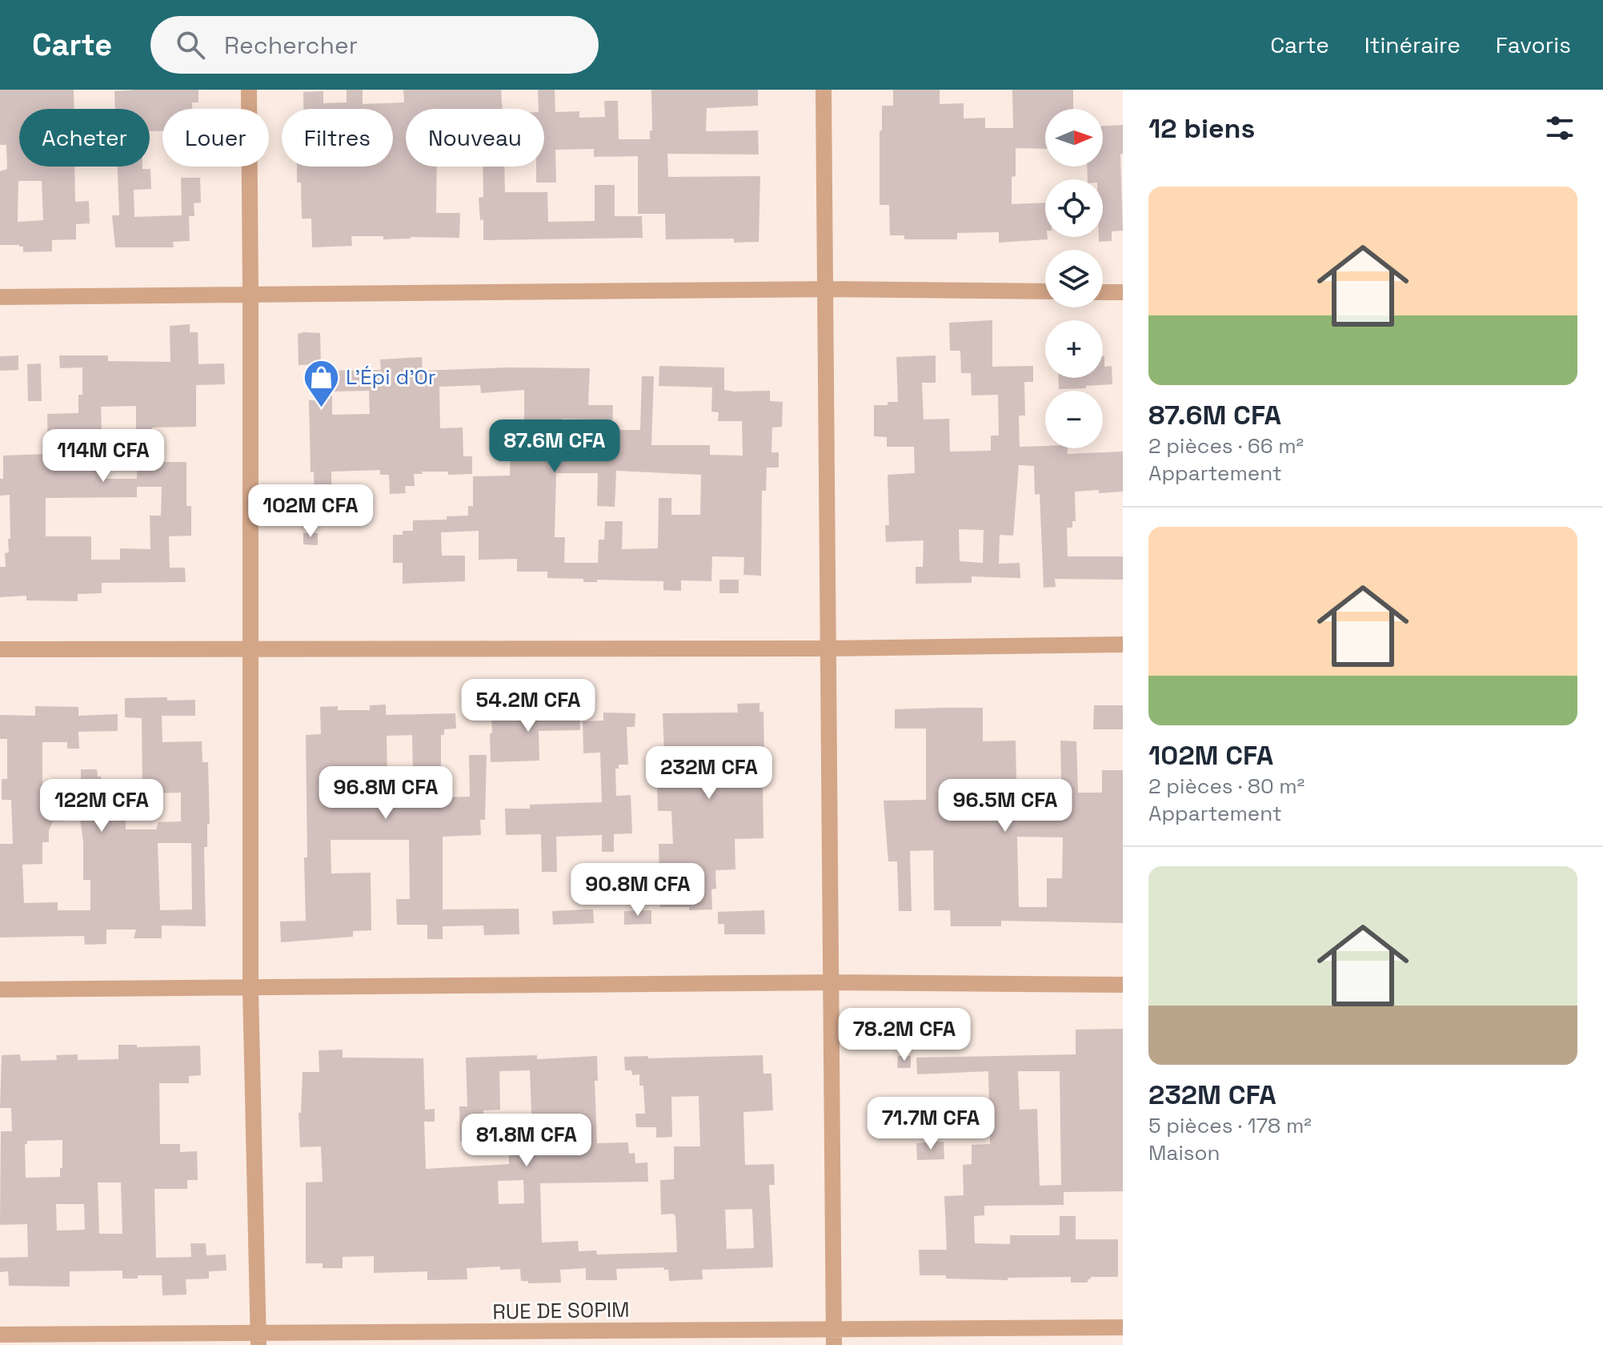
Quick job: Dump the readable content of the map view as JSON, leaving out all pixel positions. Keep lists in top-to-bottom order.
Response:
{
  "streets": {
    "street": ["RUE DE SOPIM"]
  },
  "places": {
    "shop": ["L'Épi d'Or"]
  },
  "north": "right",
  "page": {
    "header": "Carte",
    "search": "Rechercher",
    "nav": ["Carte", "Itinéraire", "Favoris"],
    "heading": "12 biens",
    "map_buttons": ["+", "−"],
    "chip": [
      "Acheter",
      "Louer",
      "Filtres",
      "Nouveau"
    ],
    "list": [
      {
        "name": "87.6M CFA",
        "note": "2 pièces · 66 m² · Appartement"
      },
      {
        "name": "102M CFA",
        "note": "2 pièces · 80 m² · Appartement"
      },
      {
        "name": "232M CFA",
        "note": "5 pièces · 178 m² · Maison"
      }
    ],
    "price": [
      "87.6M CFA",
      "114M CFA",
      "102M CFA",
      "54.2M CFA",
      "232M CFA",
      "96.8M CFA",
      "122M CFA",
      "96.5M CFA",
      "90.8M CFA",
      "78.2M CFA",
      "71.7M CFA",
      "81.8M CFA"
    ]
  }
}
